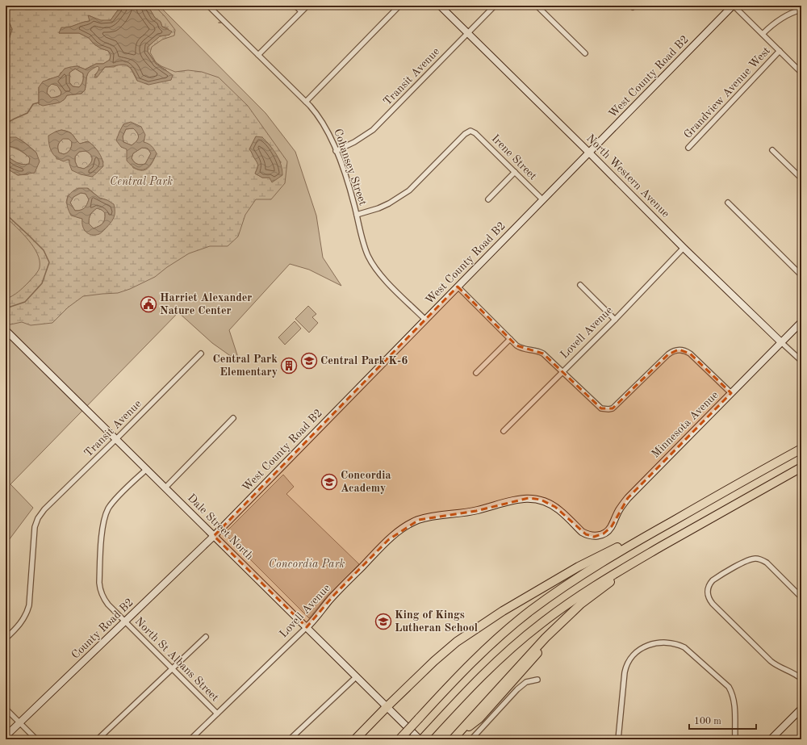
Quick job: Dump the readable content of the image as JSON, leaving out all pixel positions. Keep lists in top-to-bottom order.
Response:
{
  "streets": {
    "street": [
      "Transit Avenue",
      "West County Road B2",
      "Grandview Avenue West",
      "Irene Street",
      "Cohansey Street",
      "North Western Avenue",
      "Lovell Avenue",
      "Minnesota Avenue",
      "Dale Street North",
      "County Road B2",
      "North St Albans Street"
    ]
  },
  "crossings": [
    ["Transit Avenue", "Cohansey Street"],
    ["Transit Avenue", "North Western Avenue"],
    ["Transit Avenue", "Dale Street North"],
    ["West County Road B2", "Irene Street"],
    ["West County Road B2", "Cohansey Street"],
    ["West County Road B2", "North Western Avenue"],
    ["West County Road B2", "Dale Street North"],
    ["West County Road B2", "County Road B2"],
    ["Irene Street", "Cohansey Street"],
    ["North Western Avenue", "Lovell Avenue"],
    ["North Western Avenue", "Minnesota Avenue"],
    ["Lovell Avenue", "Minnesota Avenue"],
    ["Lovell Avenue", "Dale Street North"],
    ["Lovell Avenue", "North St Albans Street"],
    ["Dale Street North", "County Road B2"],
    ["Dale Street North", "North St Albans Street"],
    ["County Road B2", "North St Albans Street"]
  ],
  "parks": ["Central Park", "Concordia Park"],
  "places": {
    "public building": ["Harriet Alexander Nature Center"],
    "school or university": ["Central Park K-6", "Concordia Academy", "King of Kings Lutheran School"],
    "building": ["Central Park Elementary"]
  },
  "scale_bar": "100 m"
}
